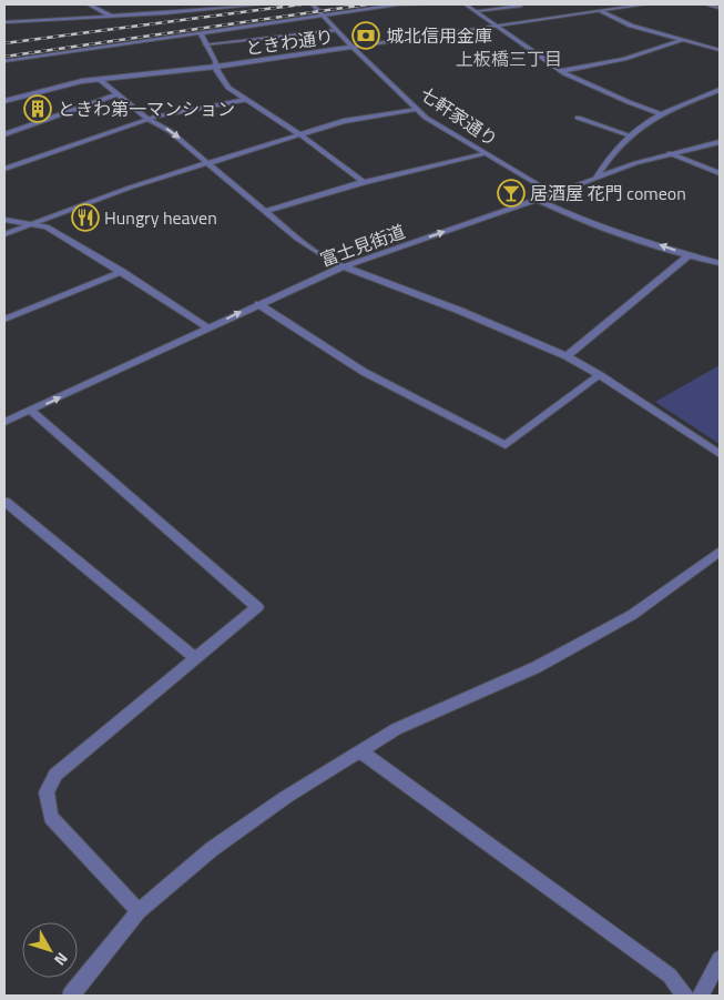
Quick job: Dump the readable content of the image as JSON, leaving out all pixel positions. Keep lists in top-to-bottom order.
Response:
{
  "streets": {
    "street": ["ときわ通り", "七軒家通り", "富士見街道"]
  },
  "crossings": [
    ["ときわ通り", "七軒家通り"],
    ["七軒家通り", "富士見街道"]
  ],
  "districts": ["上板橋三丁目"],
  "places": {
    "bank": ["城北信用金庫"],
    "building": ["ときわ第一マンション"],
    "bar": ["居酒屋 花門 comeon"],
    "restaurant": ["Hungry heaven"]
  },
  "north": "bottom right"
}
